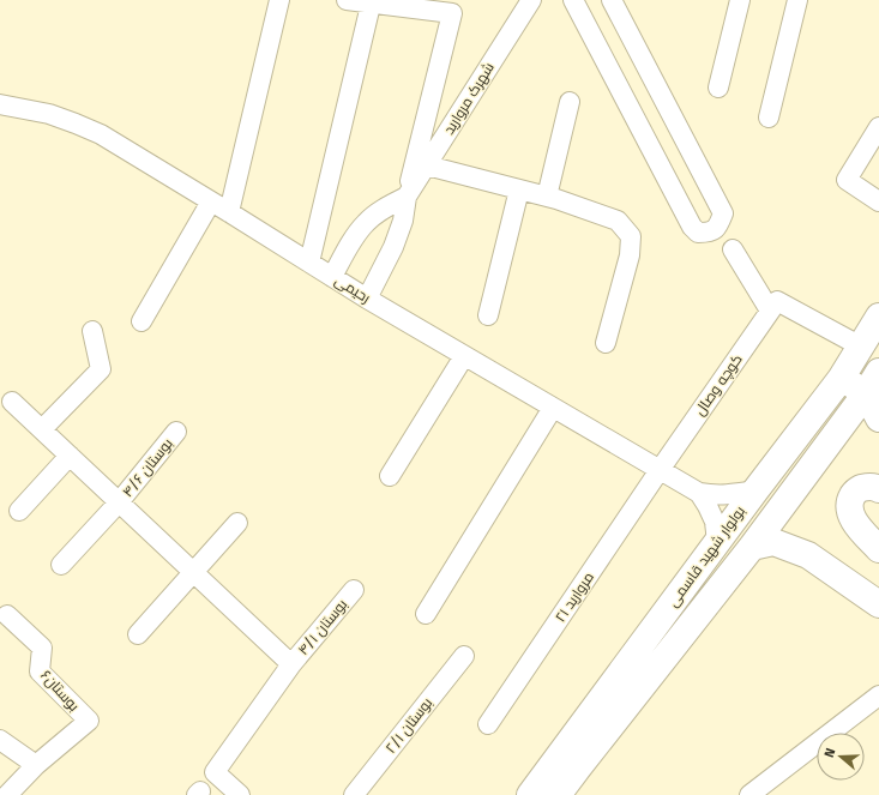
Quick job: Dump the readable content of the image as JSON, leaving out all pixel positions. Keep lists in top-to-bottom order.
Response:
{
  "streets": {
    "main road": ["بولوار شهید قاسمی"],
    "street": [
      "شهرک مروارید",
      "رحیمی",
      "کوچه وصال",
      "بوستان ۴/۶",
      "مروارید ۲۱",
      "بوستان ۴/۱",
      "بوستان۶",
      "بوستان ۲/۱"
    ]
  },
  "crossings": [
    ["شهرک مروارید", "رحیمی"],
    ["رحیمی", "کوچه وصال"],
    ["رحیمی", "بولوار شهید قاسمی"],
    ["رحیمی", "مروارید ۲۱"],
    ["کوچه وصال", "مروارید ۲۱"]
  ],
  "north": "left"
}
